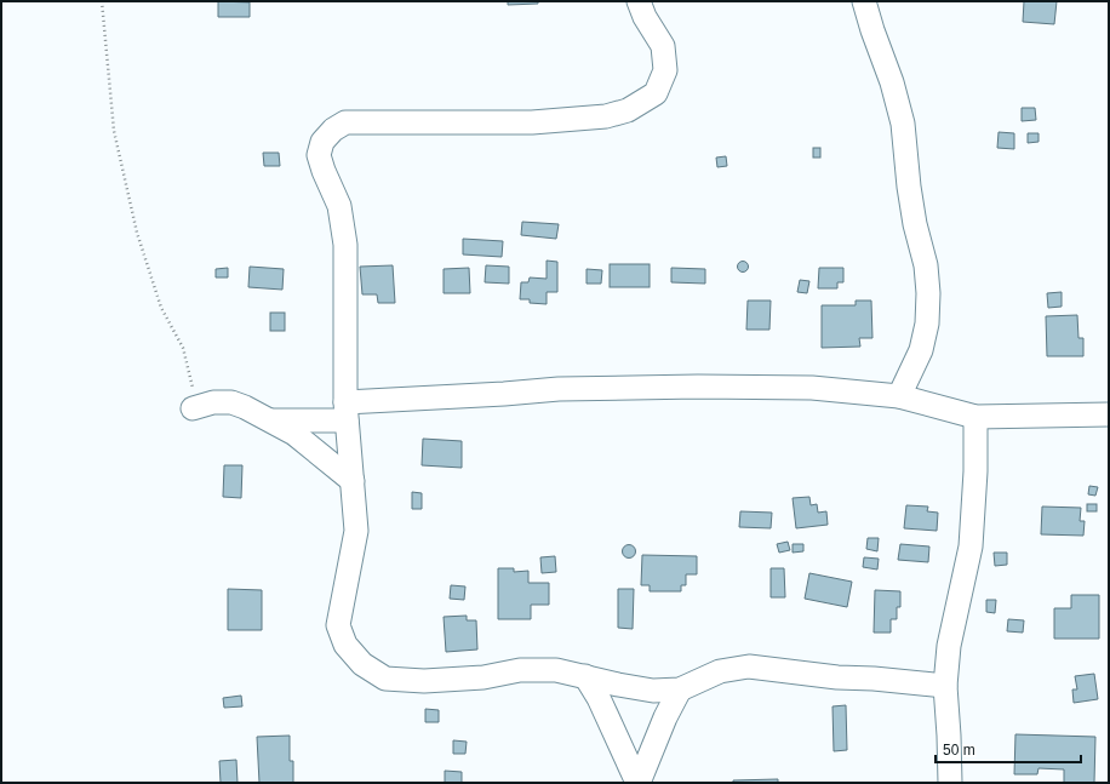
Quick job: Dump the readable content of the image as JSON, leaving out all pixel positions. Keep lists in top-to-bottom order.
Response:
{
  "scale_bar": "50 m"
}
